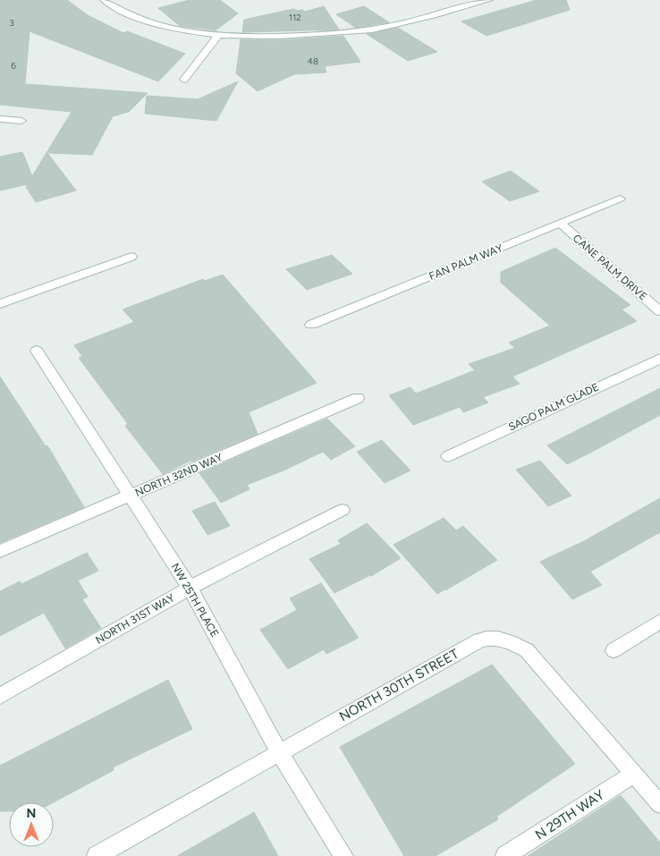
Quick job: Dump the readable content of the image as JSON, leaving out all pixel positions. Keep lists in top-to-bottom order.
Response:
{
  "streets": {
    "street": [
      "FAN PALM WAY",
      "CANE PALM DRIVE",
      "SAGO PALM GLADE",
      "NORTH 32ND WAY",
      "NW 25TH PLACE",
      "NORTH 31ST WAY",
      "NORTH 30TH STREET",
      "N 29TH WAY"
    ]
  },
  "crossings": [
    ["FAN PALM WAY", "CANE PALM DRIVE"],
    ["NORTH 32ND WAY", "NW 25TH PLACE"],
    ["NW 25TH PLACE", "NORTH 31ST WAY"],
    ["NW 25TH PLACE", "NORTH 30TH STREET"],
    ["NORTH 30TH STREET", "N 29TH WAY"]
  ],
  "house_numbers": [
    "112",
    "3",
    "48",
    "6"
  ],
  "north": "top"
}
